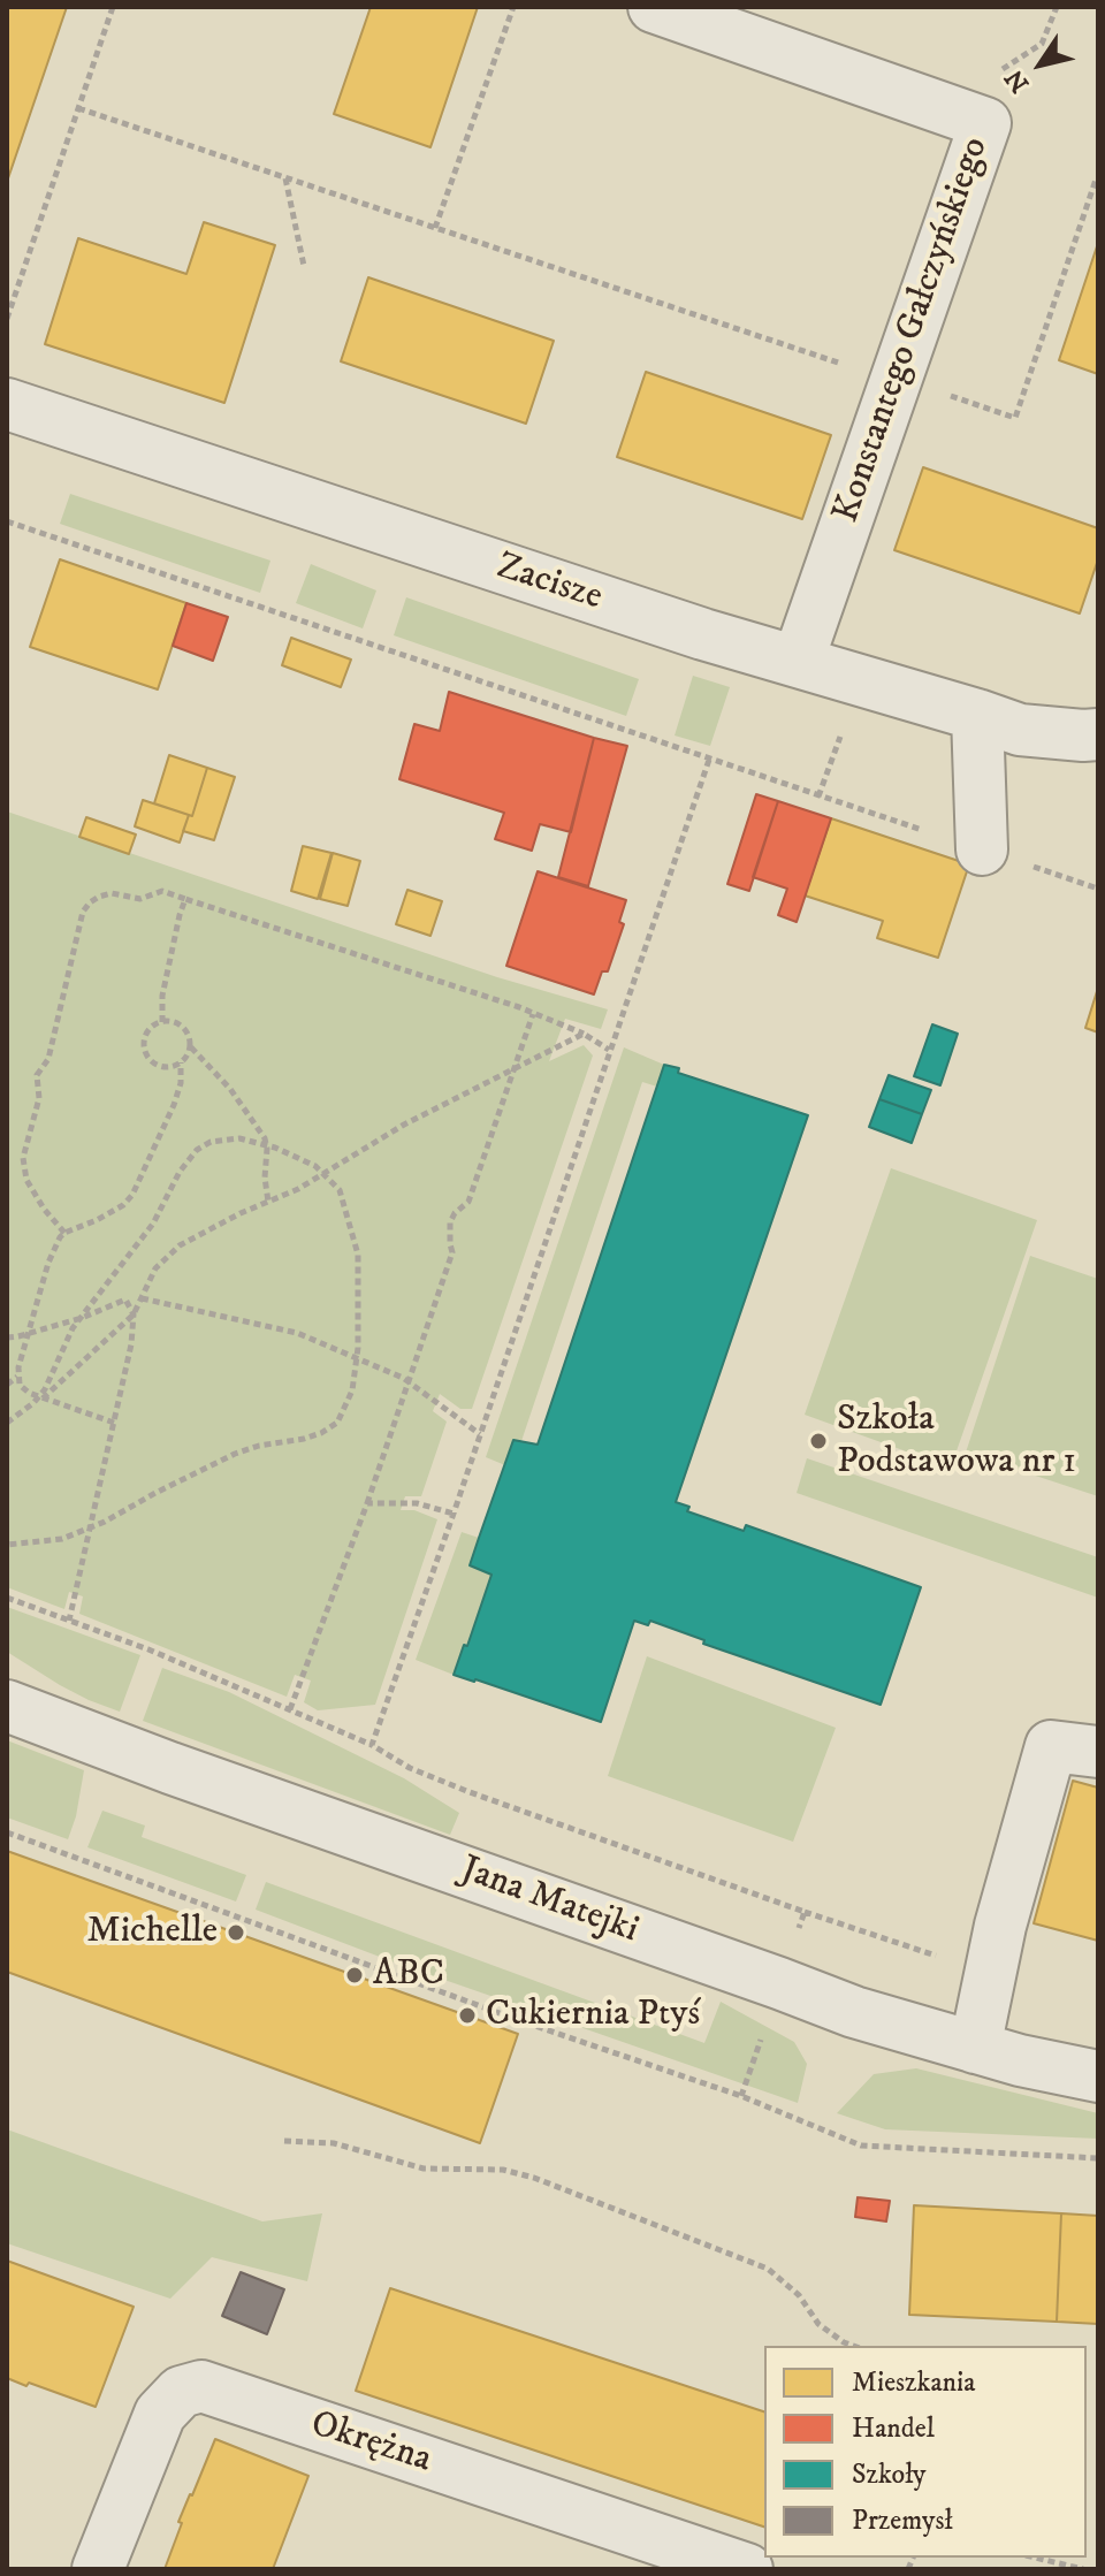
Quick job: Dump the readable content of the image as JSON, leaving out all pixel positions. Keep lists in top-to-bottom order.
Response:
{
  "streets": {
    "street": [
      "Konstantego Gałczyńskiego",
      "Zacisze",
      "Jana Matejki",
      "Okrężna"
    ]
  },
  "crossings": [
    ["Konstantego Gałczyńskiego", "Zacisze"]
  ],
  "places": [
    "Szkoła Podstawowa nr 1",
    "Michelle",
    "ABC",
    "Cukiernia Ptyś"
  ],
  "legend": [
    "Mieszkania",
    "Handel",
    "Szkoły",
    "Przemysł"
  ],
  "north": "bottom left"
}
